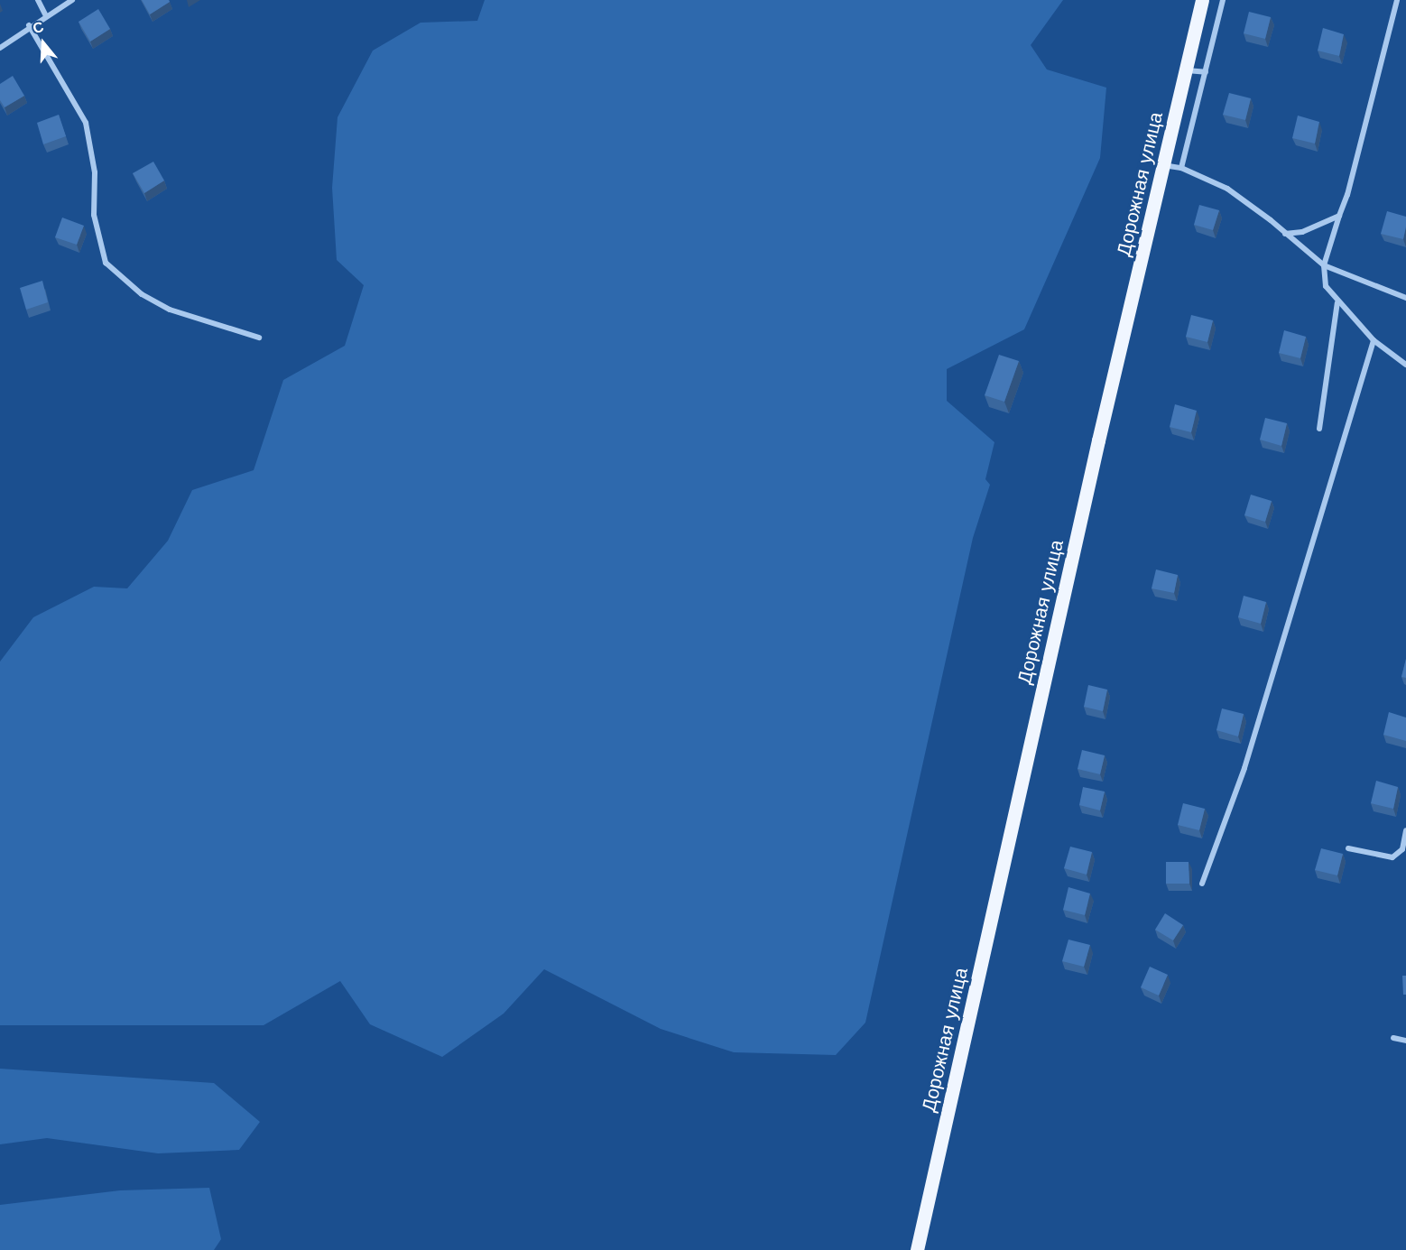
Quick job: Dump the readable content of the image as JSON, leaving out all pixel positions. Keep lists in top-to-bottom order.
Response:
{
  "streets": {
    "main road": ["Дорожная улица"]
  },
  "north": "top"
}
